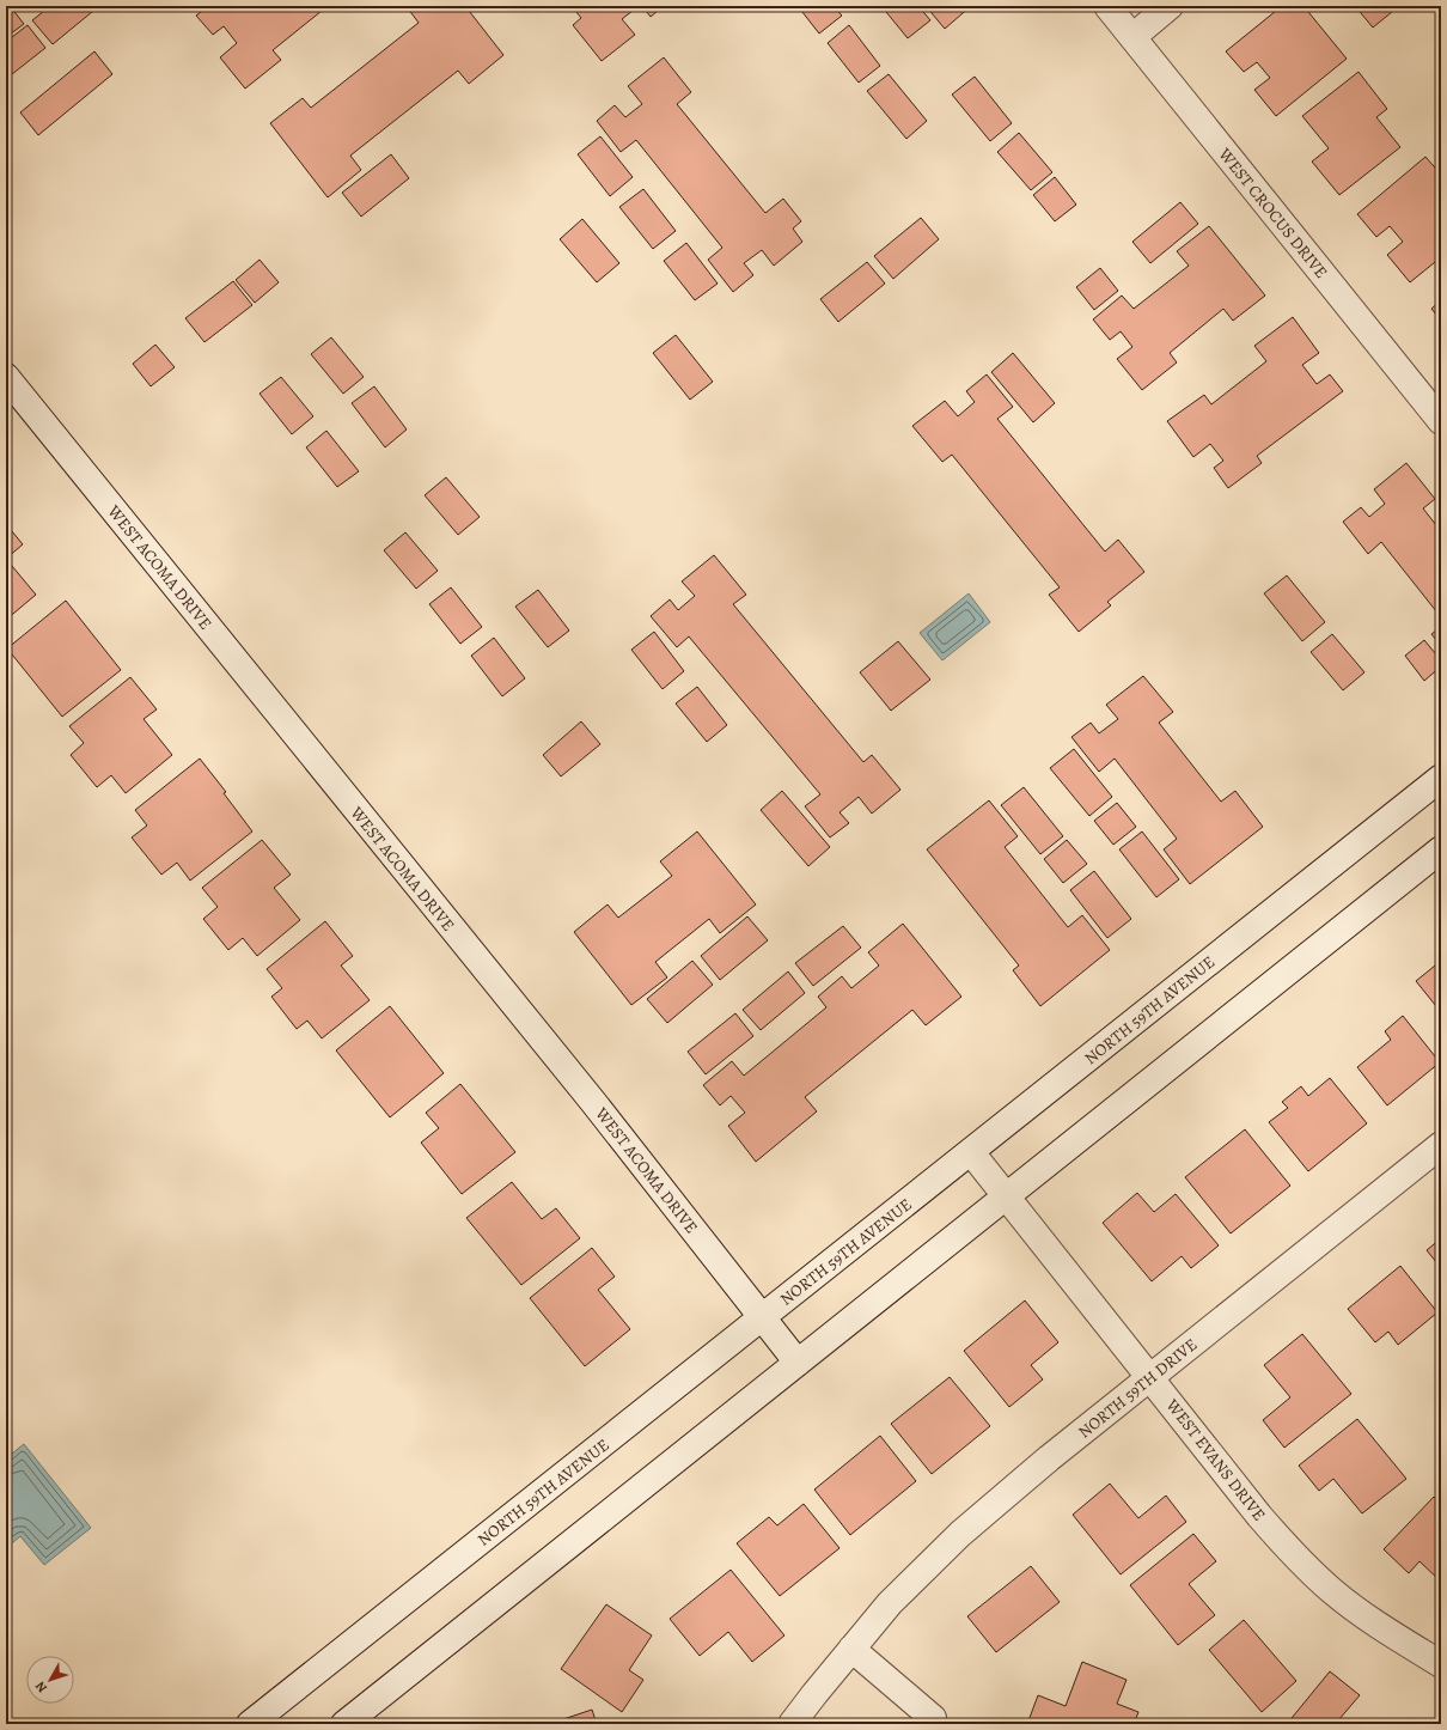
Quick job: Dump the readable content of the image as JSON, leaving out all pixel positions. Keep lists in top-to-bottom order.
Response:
{
  "streets": {
    "street": [
      "WEST CROCUS DRIVE",
      "WEST ACOMA DRIVE",
      "NORTH 59TH AVENUE",
      "NORTH 59TH DRIVE",
      "WEST EVANS DRIVE"
    ]
  },
  "crossings": [
    ["WEST ACOMA DRIVE", "NORTH 59TH AVENUE"],
    ["NORTH 59TH AVENUE", "WEST EVANS DRIVE"],
    ["NORTH 59TH DRIVE", "WEST EVANS DRIVE"]
  ],
  "north": "bottom left"
}
